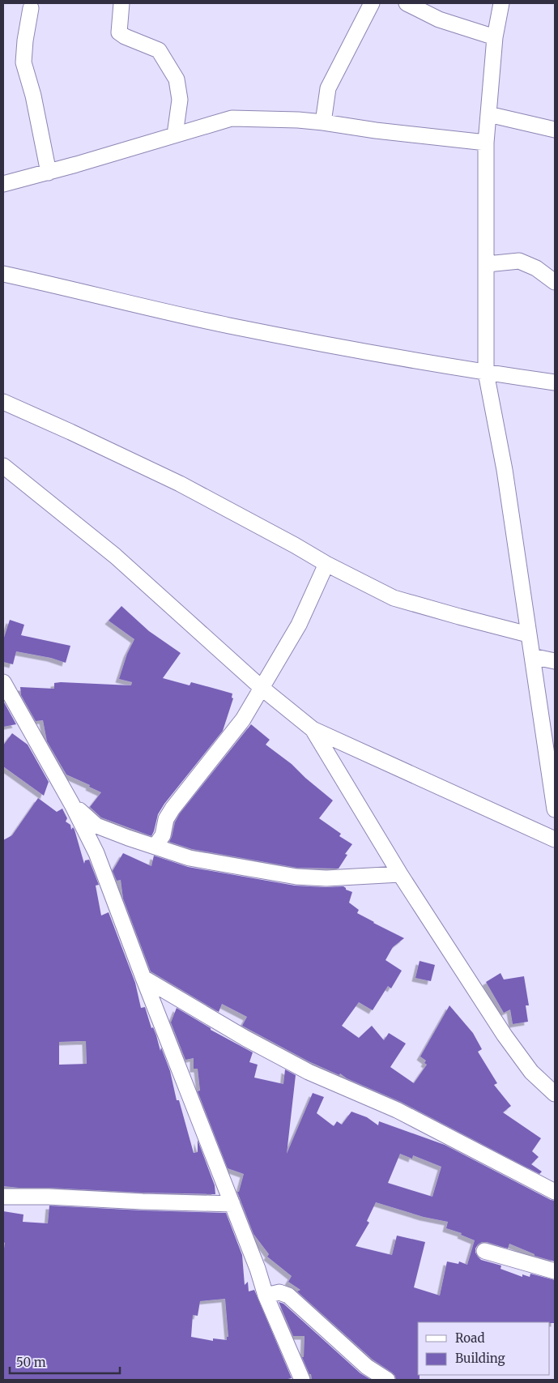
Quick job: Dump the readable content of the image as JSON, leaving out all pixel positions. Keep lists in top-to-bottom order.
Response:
{
  "legend": ["Road", "Building"],
  "scale_bar": "50 m"
}
